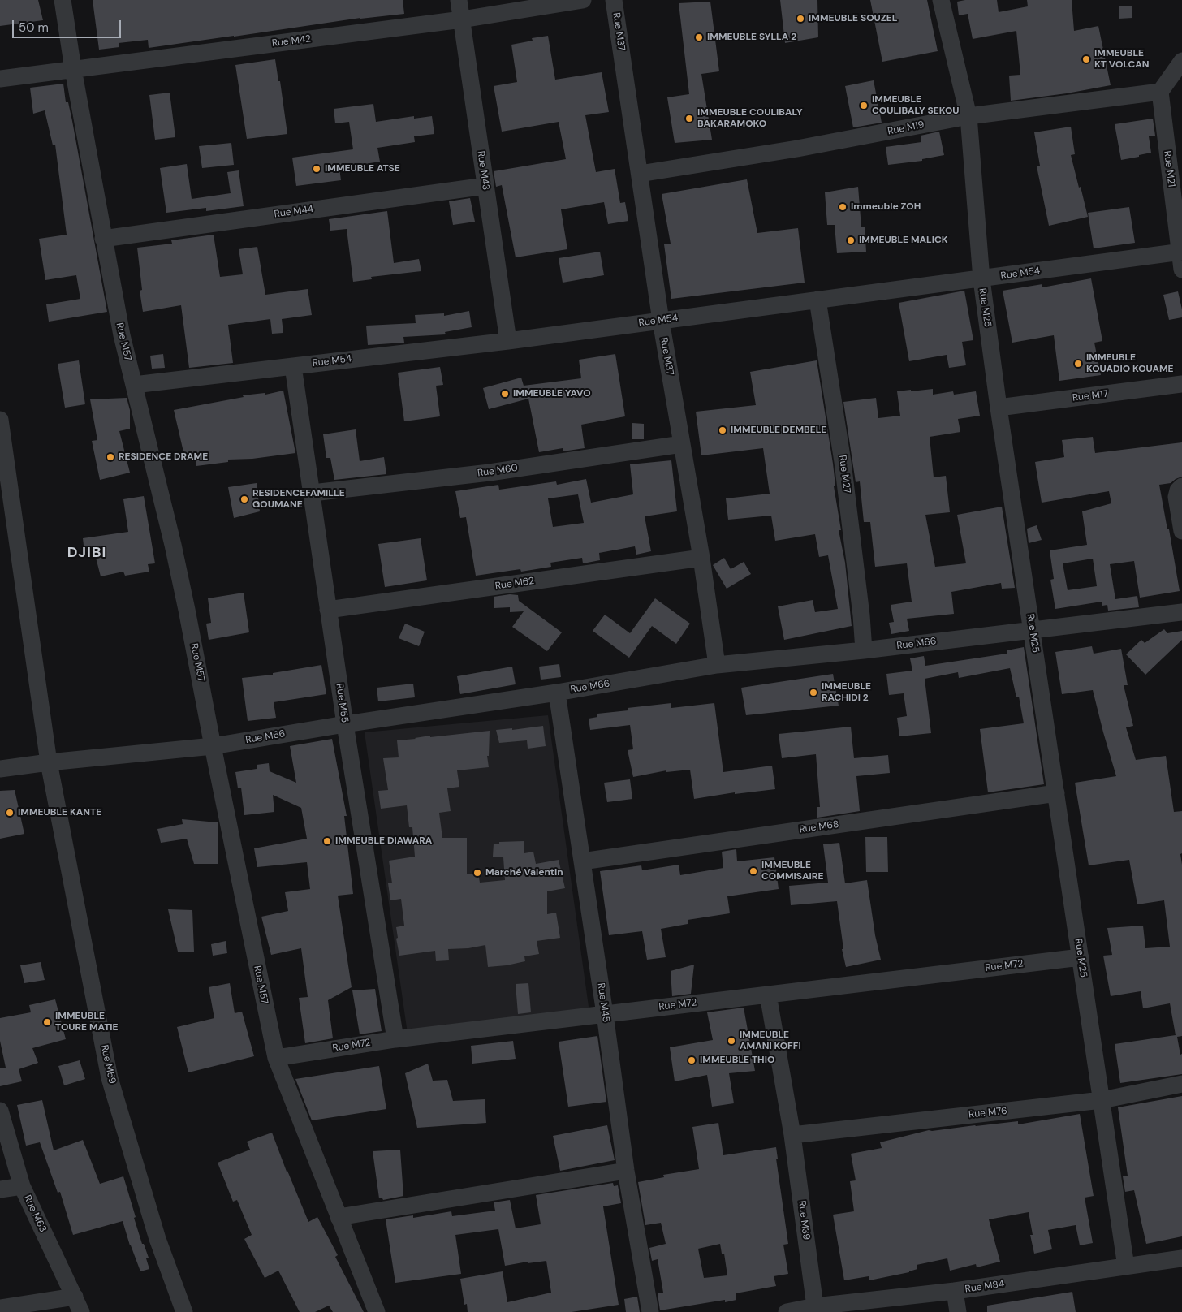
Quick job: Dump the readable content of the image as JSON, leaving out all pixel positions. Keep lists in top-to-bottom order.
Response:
{
  "streets": {
    "street": [
      "Rue M37",
      "Rue M42",
      "Rue M19",
      "Rue M21",
      "Rue M43",
      "Rue M44",
      "Rue M54",
      "Rue M25",
      "Rue M57",
      "Rue M17",
      "Rue M60",
      "Rue M27",
      "Rue M62",
      "Rue M66",
      "Rue M55",
      "Rue M68",
      "Rue M72",
      "Rue M45",
      "Rue M59",
      "Rue M76",
      "Rue M63",
      "Rue M39",
      "Rue M84"
    ]
  },
  "crossings": [
    ["Rue M37", "Rue M19"],
    ["Rue M37", "Rue M54"],
    ["Rue M37", "Rue M60"],
    ["Rue M37", "Rue M62"],
    ["Rue M37", "Rue M66"],
    ["Rue M42", "Rue M43"],
    ["Rue M42", "Rue M57"],
    ["Rue M19", "Rue M21"],
    ["Rue M19", "Rue M25"],
    ["Rue M21", "Rue M54"],
    ["Rue M43", "Rue M44"],
    ["Rue M43", "Rue M54"],
    ["Rue M44", "Rue M57"],
    ["Rue M54", "Rue M25"],
    ["Rue M54", "Rue M57"],
    ["Rue M54", "Rue M27"],
    ["Rue M54", "Rue M55"],
    ["Rue M25", "Rue M17"],
    ["Rue M25", "Rue M66"],
    ["Rue M25", "Rue M68"],
    ["Rue M25", "Rue M72"],
    ["Rue M25", "Rue M76"],
    ["Rue M25", "Rue M84"],
    ["Rue M57", "Rue M66"],
    ["Rue M57", "Rue M72"],
    ["Rue M60", "Rue M55"],
    ["Rue M27", "Rue M66"],
    ["Rue M62", "Rue M55"],
    ["Rue M66", "Rue M55"],
    ["Rue M66", "Rue M45"],
    ["Rue M66", "Rue M59"],
    ["Rue M55", "Rue M72"],
    ["Rue M68", "Rue M45"],
    ["Rue M72", "Rue M45"],
    ["Rue M72", "Rue M39"],
    ["Rue M76", "Rue M39"],
    ["Rue M39", "Rue M84"]
  ],
  "districts": ["DJIBI"],
  "places": [
    "IMMEUBLE SOUZEL",
    "IMMEUBLE SYLLA 2",
    "IMMEUBLE KT VOLCAN",
    "IMMEUBLE COULIBALY SEKOU",
    "IMMEUBLE COULIBALY BAKARAMOKO",
    "IMMEUBLE ATSE",
    "Immeuble ZOH",
    "IMMEUBLE MALICK",
    "IMMEUBLE KOUADIO KOUAME",
    "IMMEUBLE YAVO",
    "IMMEUBLE DEMBELE",
    "RESIDENCE DRAME",
    "RESIDENCEFAMILLE GOUMANE",
    "IMMEUBLE RACHIDI 2",
    "IMMEUBLE KANTE",
    "IMMEUBLE DIAWARA",
    "IMMEUBLE COMMISAIRE",
    "Marché Valentin",
    "IMMEUBLE TOURE MATIE",
    "IMMEUBLE AMANI KOFFI",
    "IMMEUBLE THIO"
  ],
  "scale_bar": "50 m"
}
